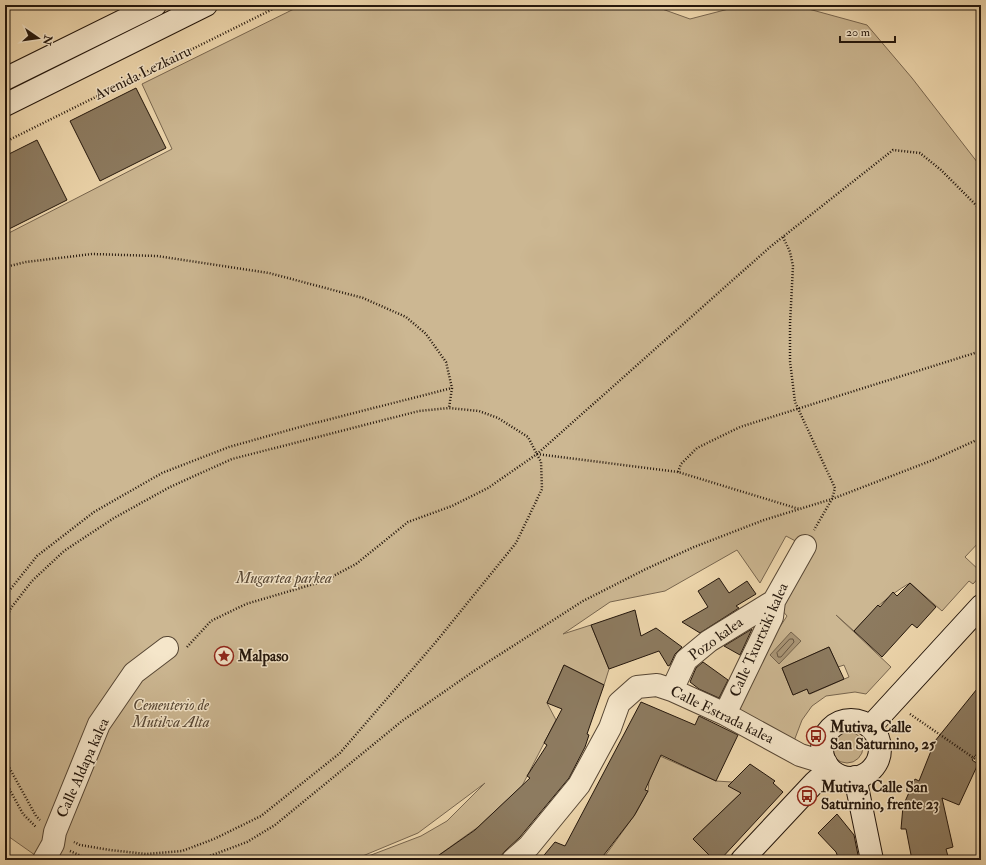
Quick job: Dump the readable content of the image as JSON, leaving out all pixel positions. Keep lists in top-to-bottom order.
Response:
{
  "streets": {
    "street": [
      "Pozo kalea",
      "Calle Txurtxiki kalea",
      "Calle Estrada kalea",
      "Calle Aldapa kalea"
    ],
    "path": ["Avenida Lezkairu"]
  },
  "crossings": [
    ["Pozo kalea", "Calle Txurtxiki kalea"],
    ["Pozo kalea", "Calle Estrada kalea"],
    ["Calle Txurtxiki kalea", "Calle Estrada kalea"]
  ],
  "parks": ["Mugartea parkea", "Cementerio de Mutilva Alta"],
  "places": {
    "place": ["Malpaso"],
    "bus stop": ["Mutiva, Calle San Saturnino, 25", "Mutiva, Calle San Saturnino, frente 23"]
  },
  "scale_bar": "20 m",
  "north": "right"
}
